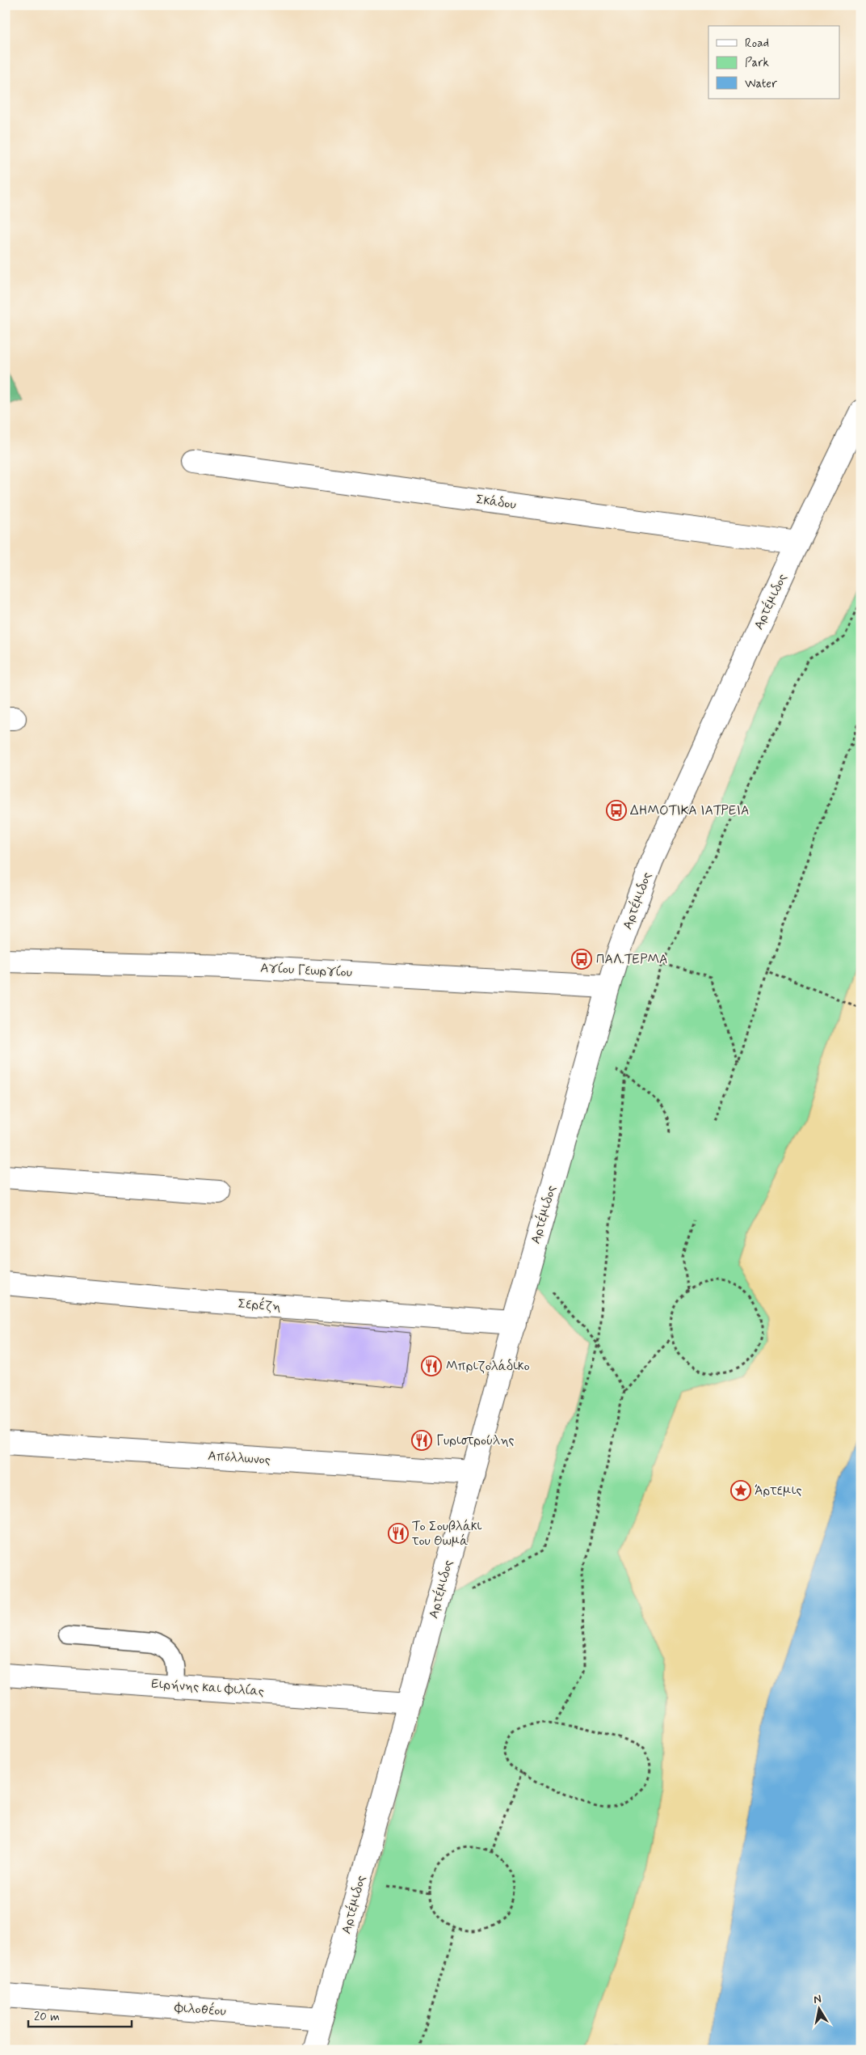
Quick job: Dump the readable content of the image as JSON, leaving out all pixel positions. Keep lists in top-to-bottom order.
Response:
{
  "streets": {
    "street": [
      "Σκάδου",
      "Αρτέμιδος",
      "Αγίου Γεωργίου",
      "Σερέζη",
      "Απόλλωνος",
      "Ειρήνης και Φιλίας",
      "Φιλοθέου"
    ]
  },
  "crossings": [
    ["Σκάδου", "Αρτέμιδος"],
    ["Αρτέμιδος", "Αγίου Γεωργίου"],
    ["Αρτέμιδος", "Σερέζη"],
    ["Αρτέμιδος", "Απόλλωνος"],
    ["Αρτέμιδος", "Ειρήνης και Φιλίας"],
    ["Αρτέμιδος", "Φιλοθέου"]
  ],
  "places": {
    "bus stop": ["ΔΗΜΟΤΙΚΑ ΙΑΤΡΕΙΑ", "ΠΑΛ.ΤΕΡΜΑ"],
    "restaurant": ["Μπριζολάδικο", "Γυριστρούλης", "Το Σουβλάκι του Θωμά"],
    "place": ["Άρτεμις"]
  },
  "legend": ["Road", "Park", "Water"],
  "scale_bar": "20 m",
  "north": "top"
}
